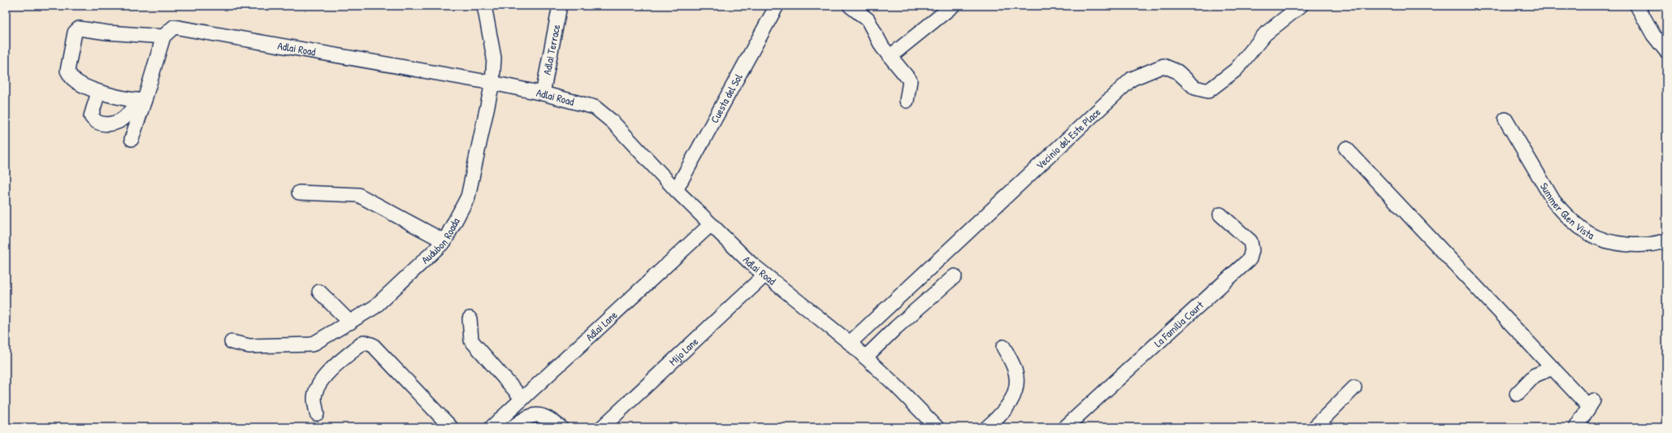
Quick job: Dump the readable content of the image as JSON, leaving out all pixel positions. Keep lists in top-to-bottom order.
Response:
{
  "streets": {
    "street": [
      "Adlai Road",
      "Adlai Terrace",
      "Cuesta del Sol",
      "Vecinio del Este Place",
      "Summer Glen Vista",
      "Audubon Roada",
      "La Familia Court",
      "Adlai Lane",
      "Mijo Lane"
    ]
  },
  "crossings": [
    ["Adlai Road", "Adlai Terrace"],
    ["Adlai Road", "Cuesta del Sol"],
    ["Adlai Road", "Vecinio del Este Place"],
    ["Adlai Road", "Audubon Roada"],
    ["Adlai Road", "Adlai Lane"],
    ["Adlai Road", "Mijo Lane"]
  ]
}
